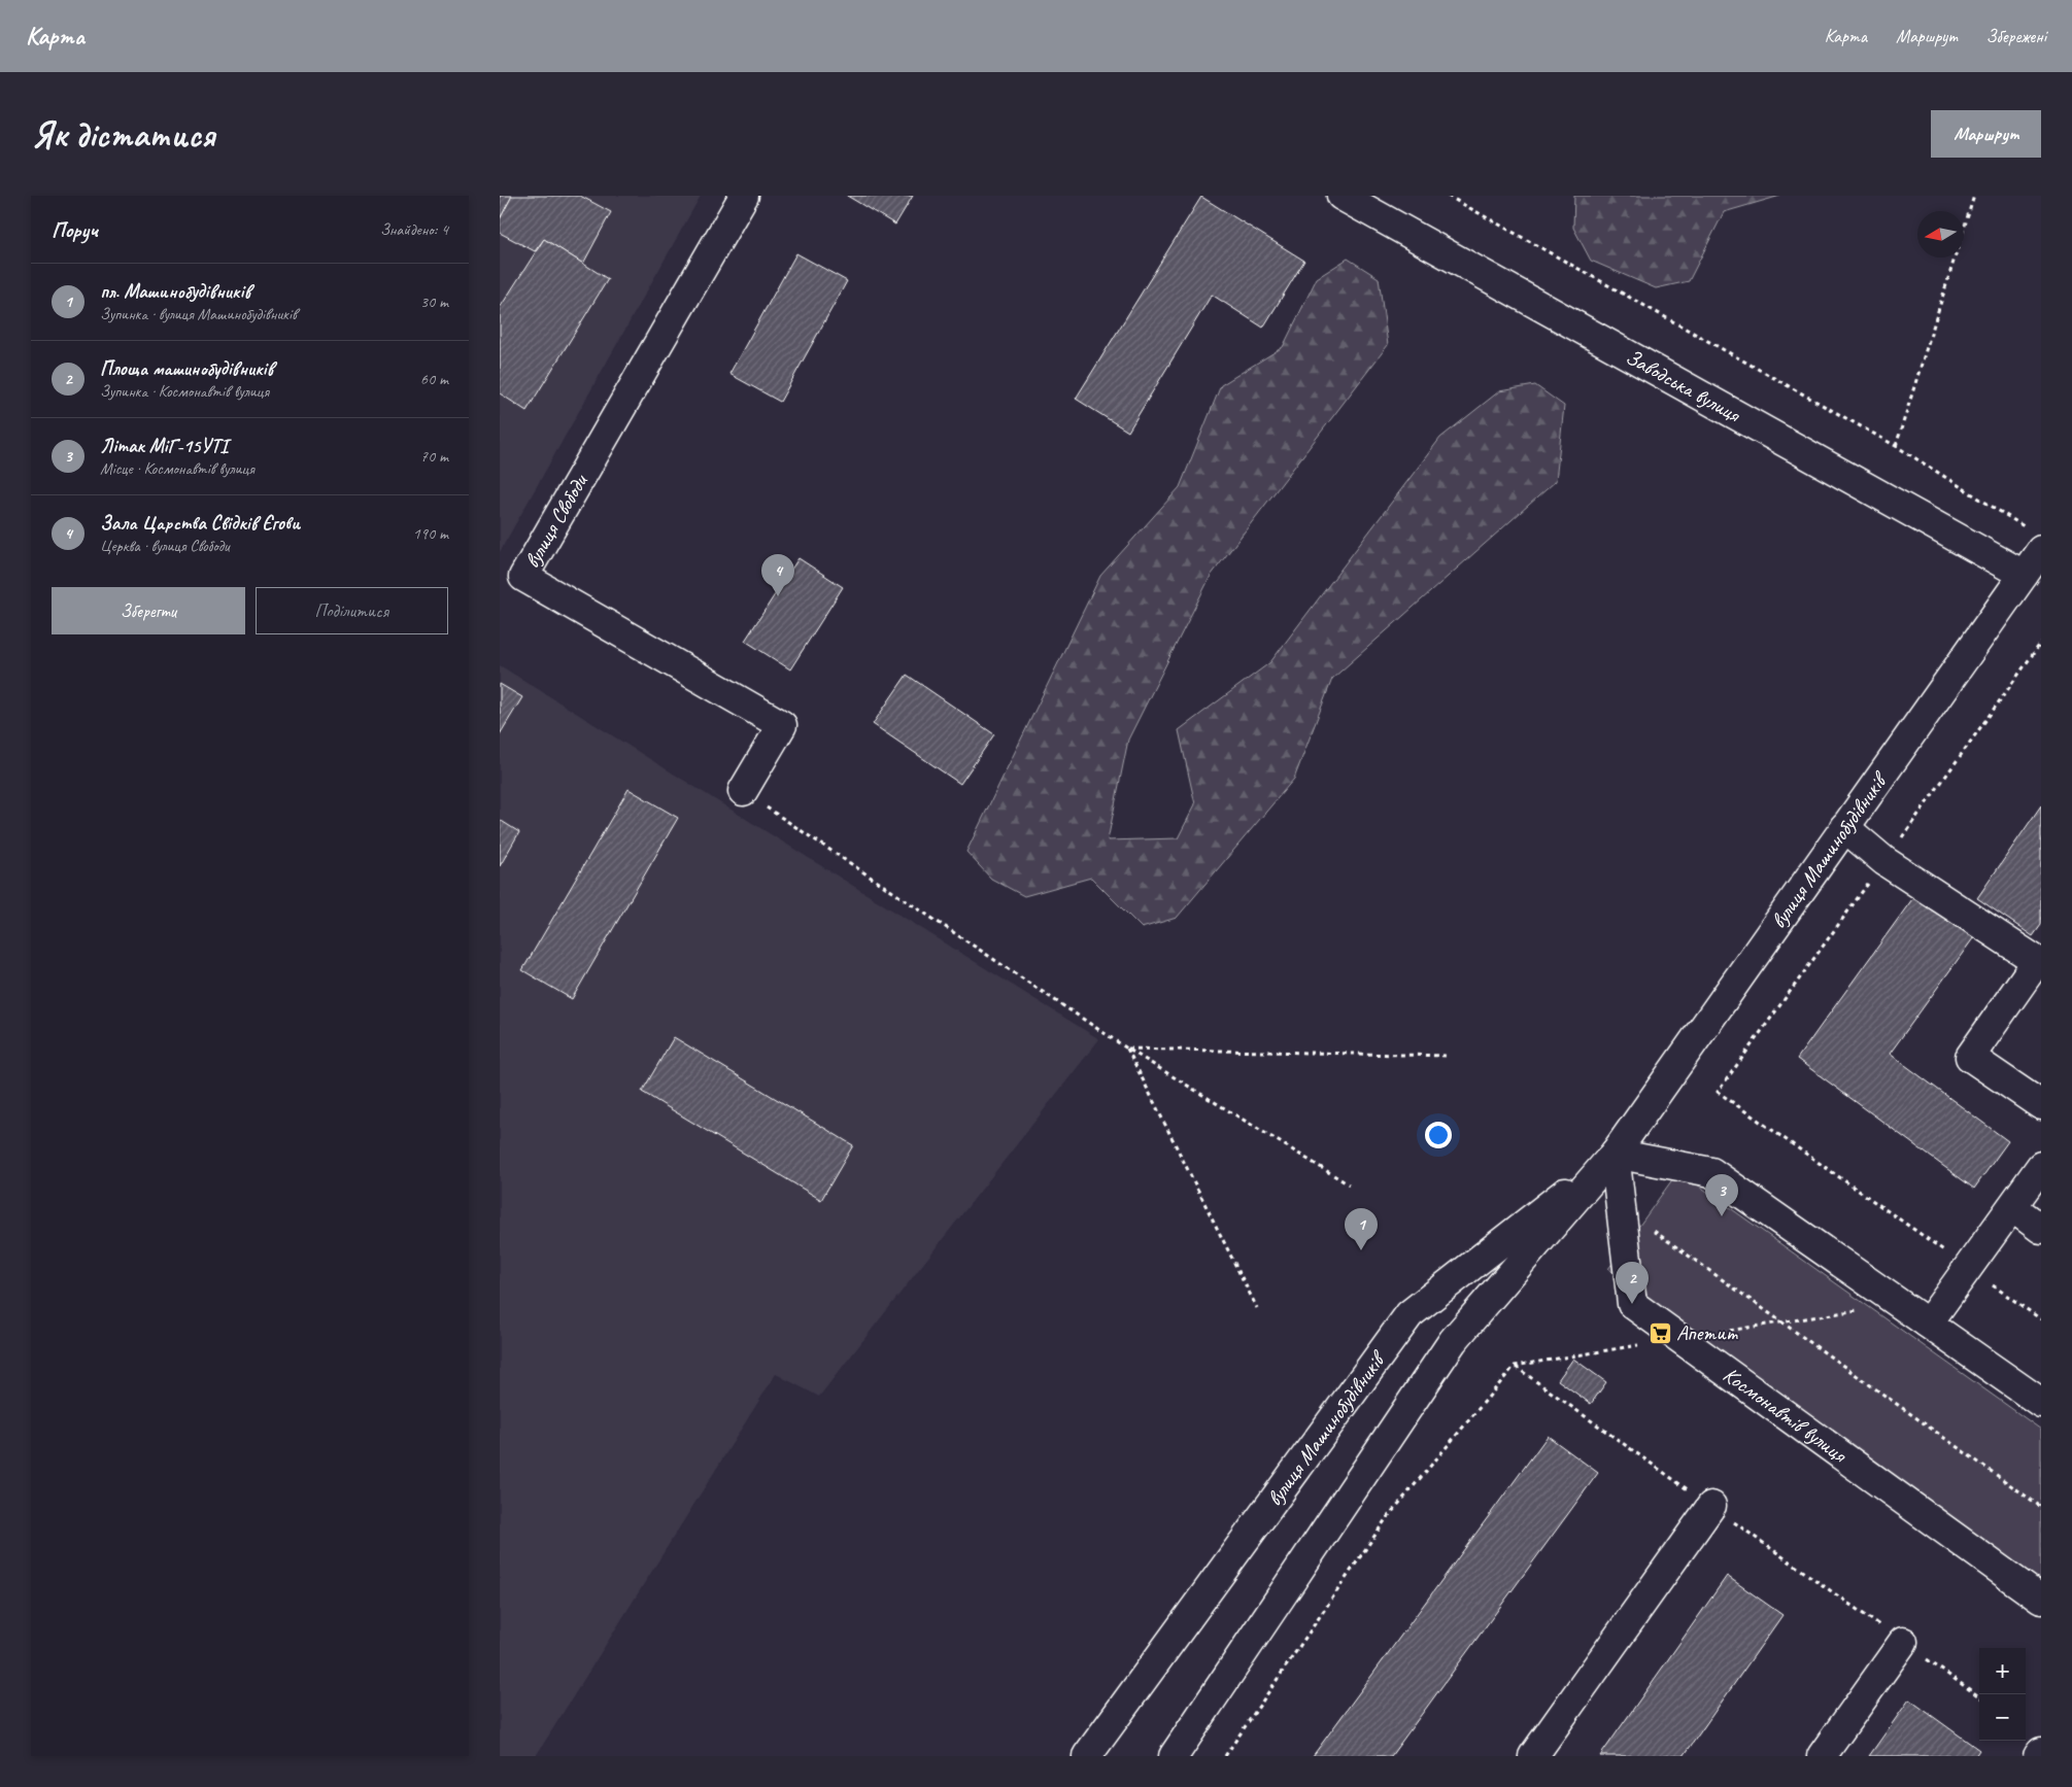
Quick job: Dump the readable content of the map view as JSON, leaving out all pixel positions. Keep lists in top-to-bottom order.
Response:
{
  "streets": {
    "street": [
      "Заводська вулиця",
      "вулиця Свободи",
      "вулиця Машинобудівників",
      "Космонавтів вулиця"
    ]
  },
  "crossings": [
    ["Заводська вулиця", "вулиця Машинобудівників"],
    ["вулиця Машинобудівників", "Космонавтів вулиця"]
  ],
  "places": {
    "supermarket": ["Апетит"]
  },
  "north": "left",
  "page": {
    "header": "Карта",
    "nav": ["Карта", "Маршрут", "Збережені"],
    "buttons": [
      "Маршрут",
      ["Зберегти", "Поділитися"]
    ],
    "title": "Як дістатися",
    "heading": ["Поруч", "Знайдено: 4"],
    "list": [
      {
        "mark": "1",
        "name": "пл. Машинобудівників",
        "note": "Зупинка · вулиця Машинобудівників",
        "value": "30 m"
      },
      {
        "mark": "2",
        "name": "Площа машинобудівників",
        "note": "Зупинка · Космонавтів вулиця",
        "value": "60 m"
      },
      {
        "mark": "3",
        "name": "Літак МіГ-15УТІ",
        "note": "Місце · Космонавтів вулиця",
        "value": "70 m"
      },
      {
        "mark": "4",
        "name": "Зала Царства Свідків Єгови",
        "note": "Церква · вулиця Свободи",
        "value": "190 m"
      }
    ],
    "pins": [
      "4",
      "3",
      "1",
      "2"
    ],
    "map_buttons": ["+", "−"]
  }
}
